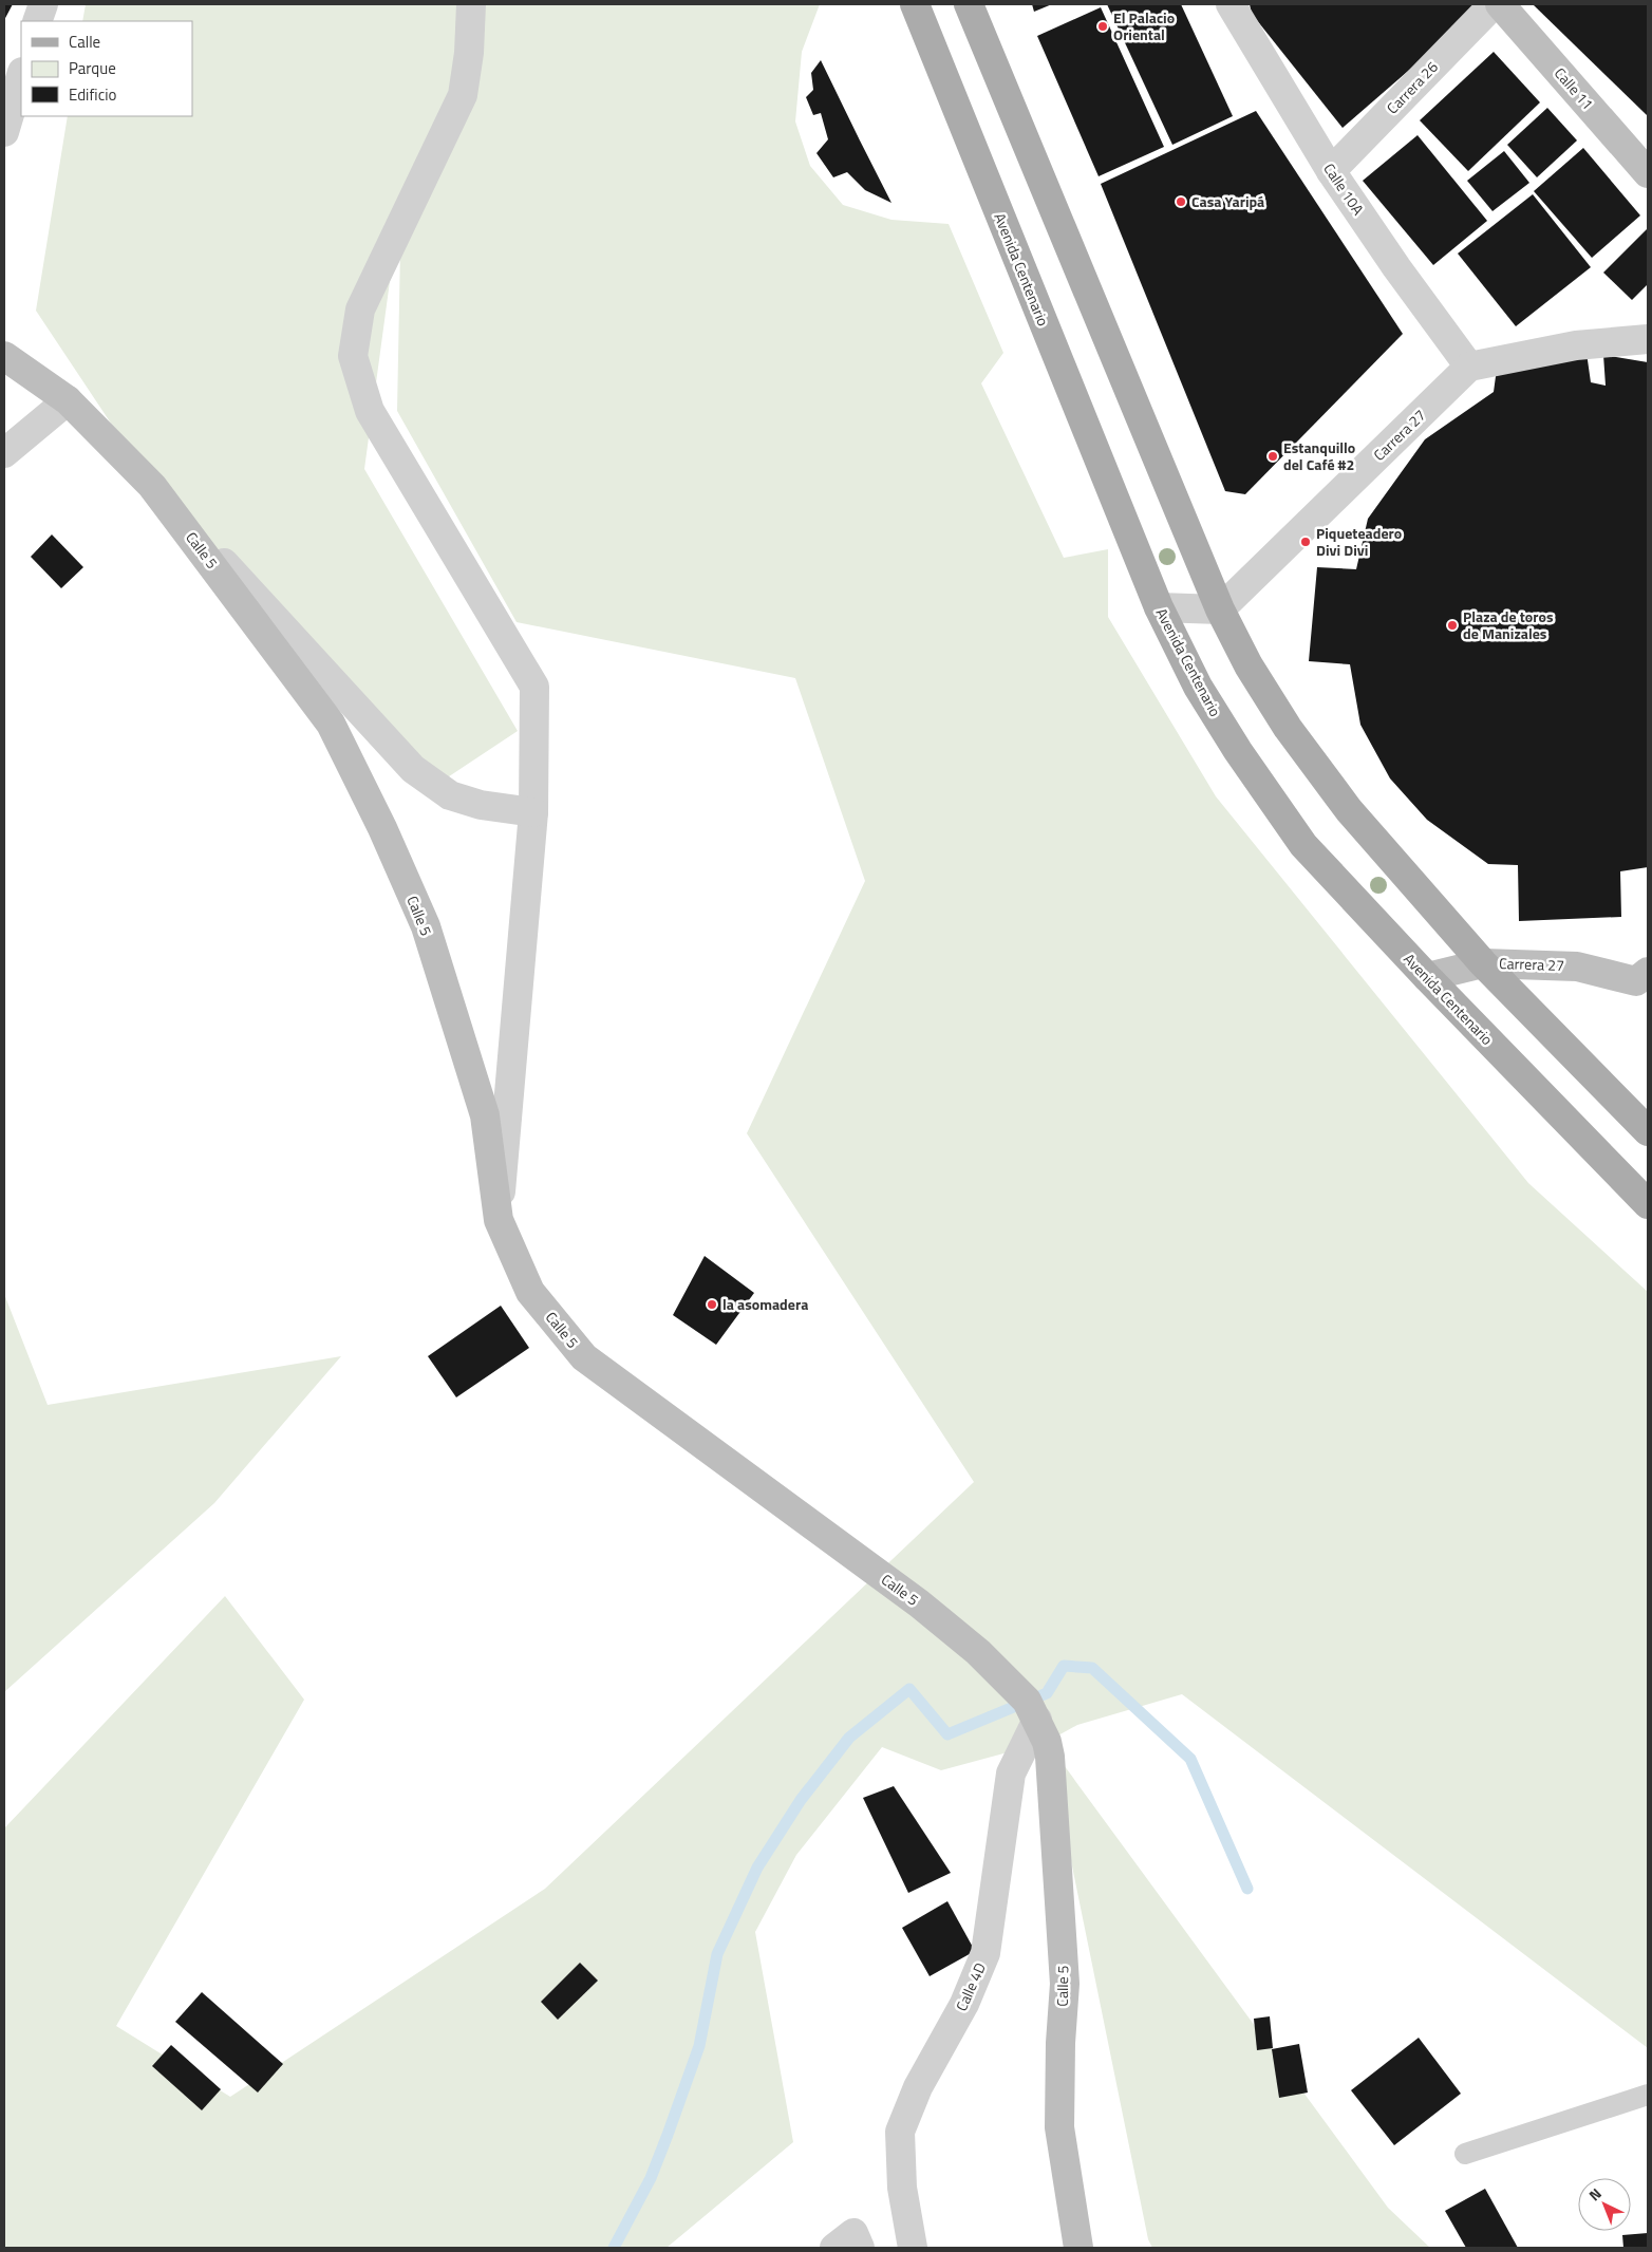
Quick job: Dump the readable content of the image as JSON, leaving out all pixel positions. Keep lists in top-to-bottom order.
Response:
{
  "streets": {
    "main road": ["Avenida Centenario"],
    "street": [
      "Carrera 26",
      "Calle 11",
      "Calle 10A",
      "Carrera 27",
      "Calle 5",
      "Calle 4D"
    ]
  },
  "crossings": [
    ["Carrera 26", "Calle 10A"],
    ["Calle 10A", "Carrera 27"],
    ["Avenida Centenario", "Carrera 27"],
    ["Calle 5", "Calle 4D"]
  ],
  "places": [
    "El Palacio Oriental",
    "Casa Yaripá",
    "Estanquillo del Café #2",
    "Piqueteadero Divi Divi",
    "Plaza de toros de Manizales",
    "la asomadera"
  ],
  "legend": ["Calle", "Parque", "Edificio"],
  "north": "top left"
}
